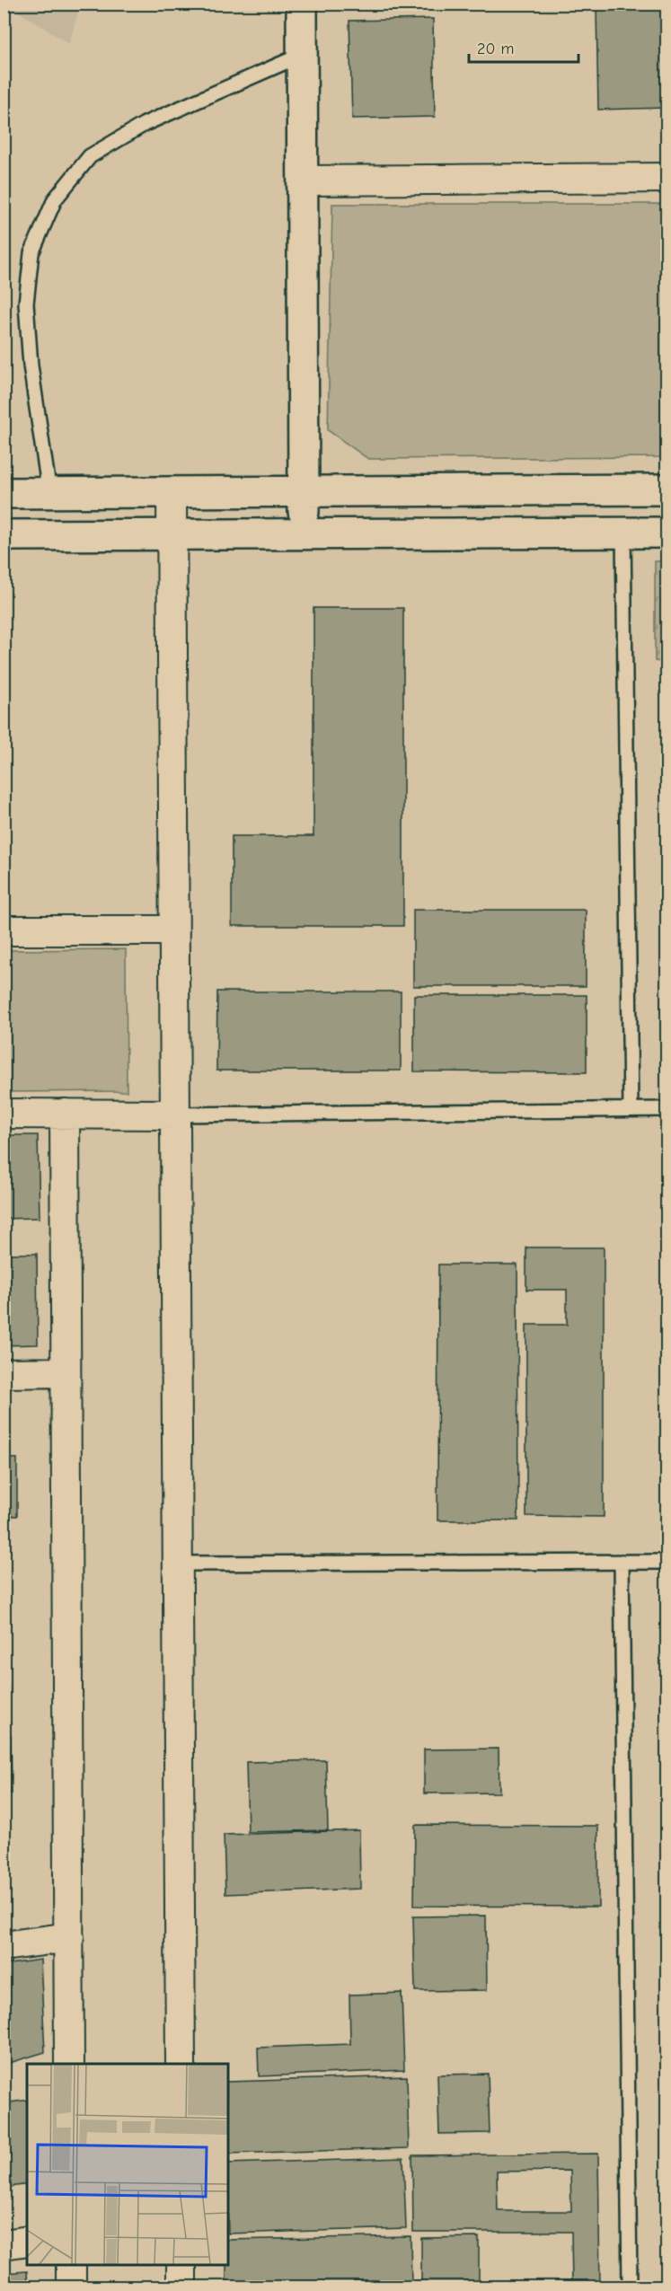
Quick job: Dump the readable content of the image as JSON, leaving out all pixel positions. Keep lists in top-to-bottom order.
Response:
{
  "scale_bar": "20 m"
}
